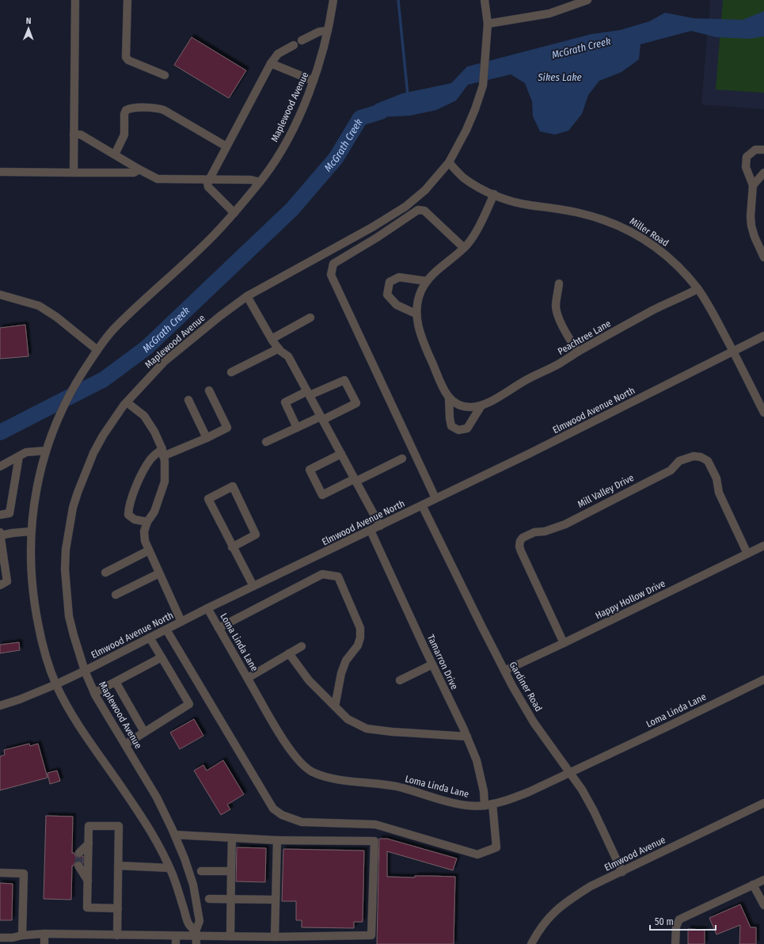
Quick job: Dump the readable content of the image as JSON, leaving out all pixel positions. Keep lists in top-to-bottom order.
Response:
{
  "streets": {
    "street": [
      "Maplewood Avenue",
      "Miller Road",
      "Peachtree Lane",
      "Elmwood Avenue North",
      "Mill Valley Drive",
      "Happy Hollow Drive",
      "Loma Linda Lane",
      "Tamarron Drive",
      "Gardiner Road",
      "Elmwood Avenue"
    ]
  },
  "crossings": [
    ["Maplewood Avenue", "Miller Road"],
    ["Maplewood Avenue", "Elmwood Avenue North"],
    ["Miller Road", "Peachtree Lane"],
    ["Miller Road", "Elmwood Avenue North"],
    ["Elmwood Avenue North", "Loma Linda Lane"],
    ["Elmwood Avenue North", "Tamarron Drive"],
    ["Elmwood Avenue North", "Gardiner Road"],
    ["Mill Valley Drive", "Happy Hollow Drive"],
    ["Happy Hollow Drive", "Gardiner Road"],
    ["Loma Linda Lane", "Tamarron Drive"],
    ["Loma Linda Lane", "Gardiner Road"],
    ["Gardiner Road", "Elmwood Avenue"]
  ],
  "water": ["McGrath Creek", "Sikes Lake"],
  "scale_bar": "50 m",
  "north": "top"
}
